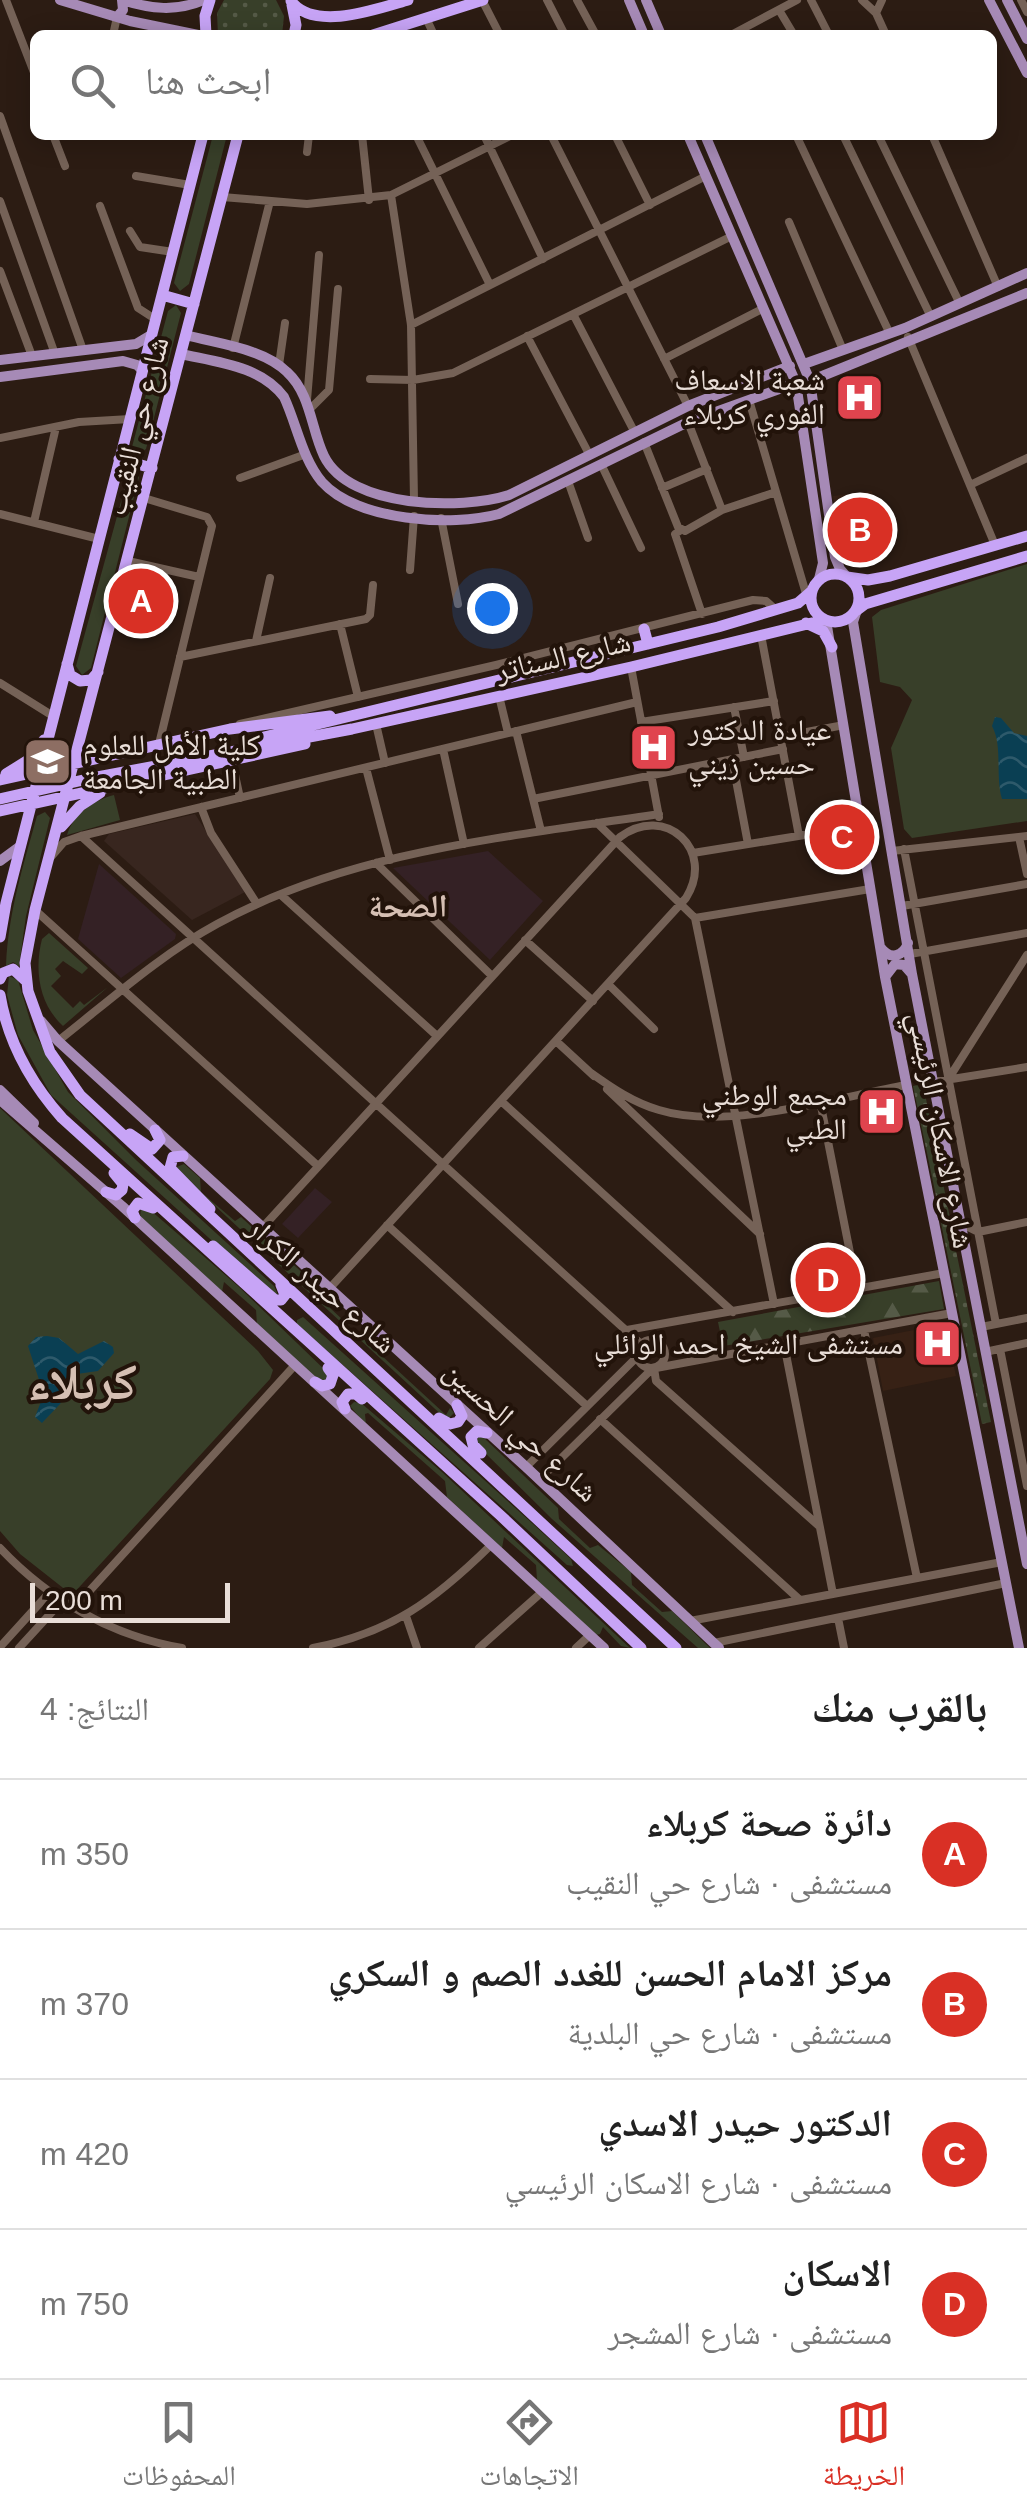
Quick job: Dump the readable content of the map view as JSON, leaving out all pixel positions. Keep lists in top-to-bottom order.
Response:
{
  "streets": {
    "highway": ["شارع حي النقيب", "شارع السناتر", "شارع حيدر الكرار"],
    "main road": ["شارع الاسكان الرئيسي", "شارع حي الحسين"]
  },
  "crossings": [
    ["شارع السناتر", "شارع الاسكان الرئيسي"]
  ],
  "districts": ["الصحة", "كربلاء"],
  "places": {
    "hospital": [
      "شعبة الاسعاف الفوري كربلاء",
      "عيادة الدكتور حسين زيني",
      "مجمع الوطني الطبي",
      "مستشفى الشيخ احمد الوائلي"
    ],
    "school or university": ["كلية الأمل للعلوم الطبية الجامعة"]
  },
  "scale_bar": "200 m",
  "page": {
    "search": "ابحث هنا",
    "pins": [
      "B",
      "A",
      "C",
      "D"
    ],
    "scale": "200 m",
    "heading": ["بالقرب منك", "النتائج: 4"],
    "list": [
      {
        "mark": "A",
        "name": "دائرة صحة كربلاء",
        "note": "مستشفى · شارع حي النقيب",
        "value": "350 m"
      },
      {
        "mark": "B",
        "name": "مركز الامام الحسن للغدد الصم و السكري",
        "note": "مستشفى · شارع حي البلدية",
        "value": "370 m"
      },
      {
        "mark": "C",
        "name": "الدكتور حيدر الاسدي",
        "note": "مستشفى · شارع الاسكان الرئيسي",
        "value": "420 m"
      },
      {
        "mark": "D",
        "name": "الاسكان",
        "note": "مستشفى · شارع المشجر",
        "value": "750 m"
      }
    ],
    "nav": ["الخريطة", "الاتجاهات", "المحفوظات"]
  }
}
